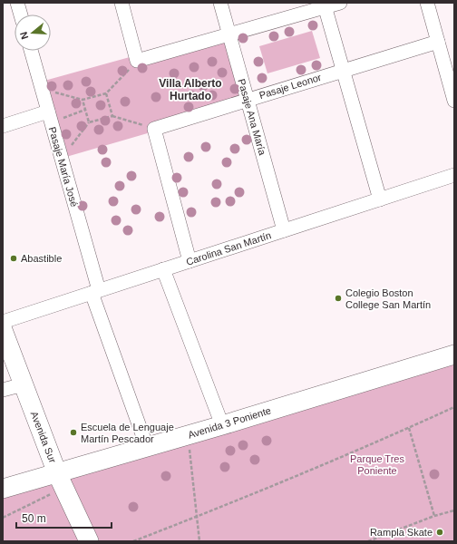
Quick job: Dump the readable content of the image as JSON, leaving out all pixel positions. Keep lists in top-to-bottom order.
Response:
{
  "streets": {
    "street": [
      "Pasaje Leonor",
      "Pasaje Ana María",
      "Pasaje María José",
      "Carolina San Martín",
      "Avenida 3 Poniente",
      "Avenida Sur"
    ]
  },
  "crossings": [
    ["Pasaje Leonor", "Pasaje Ana María"],
    ["Pasaje Ana María", "Carolina San Martín"],
    ["Pasaje María José", "Carolina San Martín"],
    ["Pasaje María José", "Avenida 3 Poniente"],
    ["Avenida 3 Poniente", "Avenida Sur"]
  ],
  "districts": ["Villa Alberto Hurtado"],
  "parks": ["Parque Tres Poniente"],
  "places": [
    "Abastible",
    "Colegio Boston College San Martín",
    "Escuela de Lenguaje Martín Pescador",
    "Rampla Skate"
  ],
  "scale_bar": "50 m",
  "north": "left"
}
